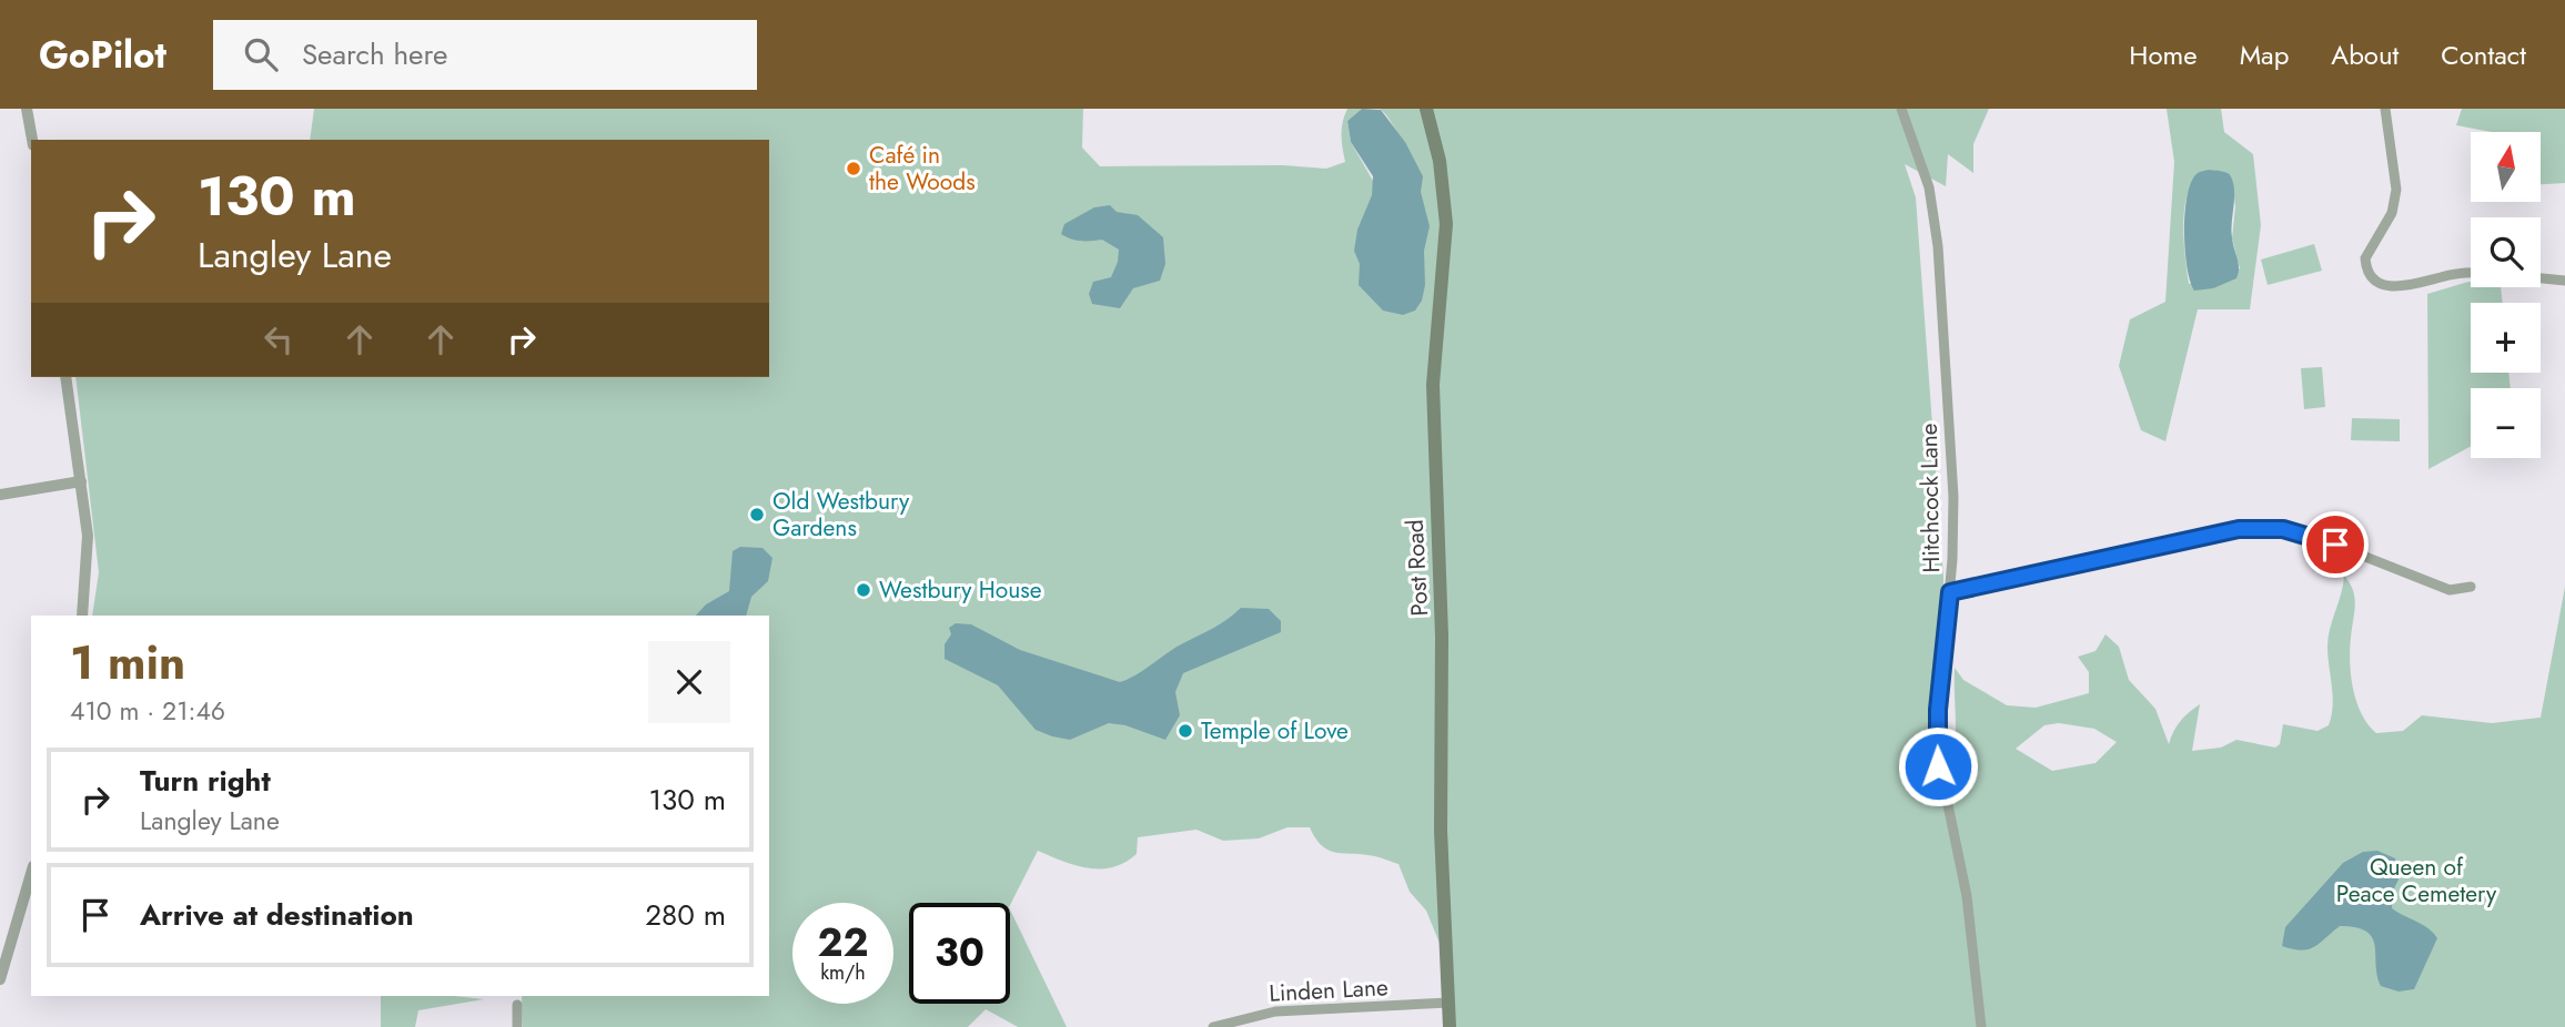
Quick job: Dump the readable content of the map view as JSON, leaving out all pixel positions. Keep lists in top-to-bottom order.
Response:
{
  "streets": {
    "main road": ["Post Road"],
    "street": ["Hitchcock Lane", "Linden Lane"]
  },
  "crossings": [
    ["Post Road", "Linden Lane"]
  ],
  "parks": ["Queen of Peace Cemetery"],
  "places": [
    "Café in the Woods",
    "Old Westbury Gardens",
    "Westbury House",
    "Temple of Love"
  ],
  "north": "top",
  "page": {
    "header": "GoPilot",
    "search": "Search here",
    "nav": [
      "Home",
      "Map",
      "About",
      "Contact"
    ],
    "map_buttons": ["+", "−"],
    "turn": ["130 m", "Langley Lane"],
    "heading": ["1 min", "410 m · 21:46"],
    "list": [
      {
        "name": "Turn right",
        "note": "Langley Lane",
        "value": "130 m"
      },
      {
        "name": "Arrive at destination",
        "value": "280 m"
      }
    ],
    "speed": "22 km/h",
    "limit": "30"
  }
}
